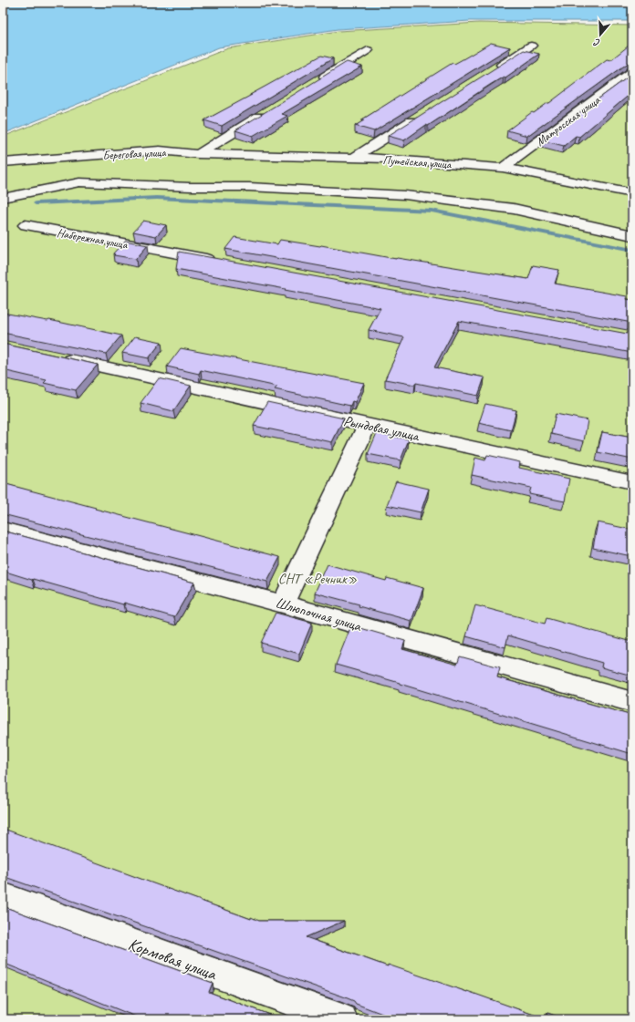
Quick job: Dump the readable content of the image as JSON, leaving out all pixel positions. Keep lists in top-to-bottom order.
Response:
{
  "streets": {
    "street": [
      "Матросская улица",
      "Береговая улица",
      "Путейская улица",
      "Набережная улица",
      "Рындовая улица",
      "Шлюпочная улица",
      "Кормовая улица"
    ]
  },
  "crossings": [
    ["Матросская улица", "Путейская улица"],
    ["Береговая улица", "Путейская улица"]
  ],
  "parks": ["СНТ «Речник»"],
  "north": "bottom"
}
